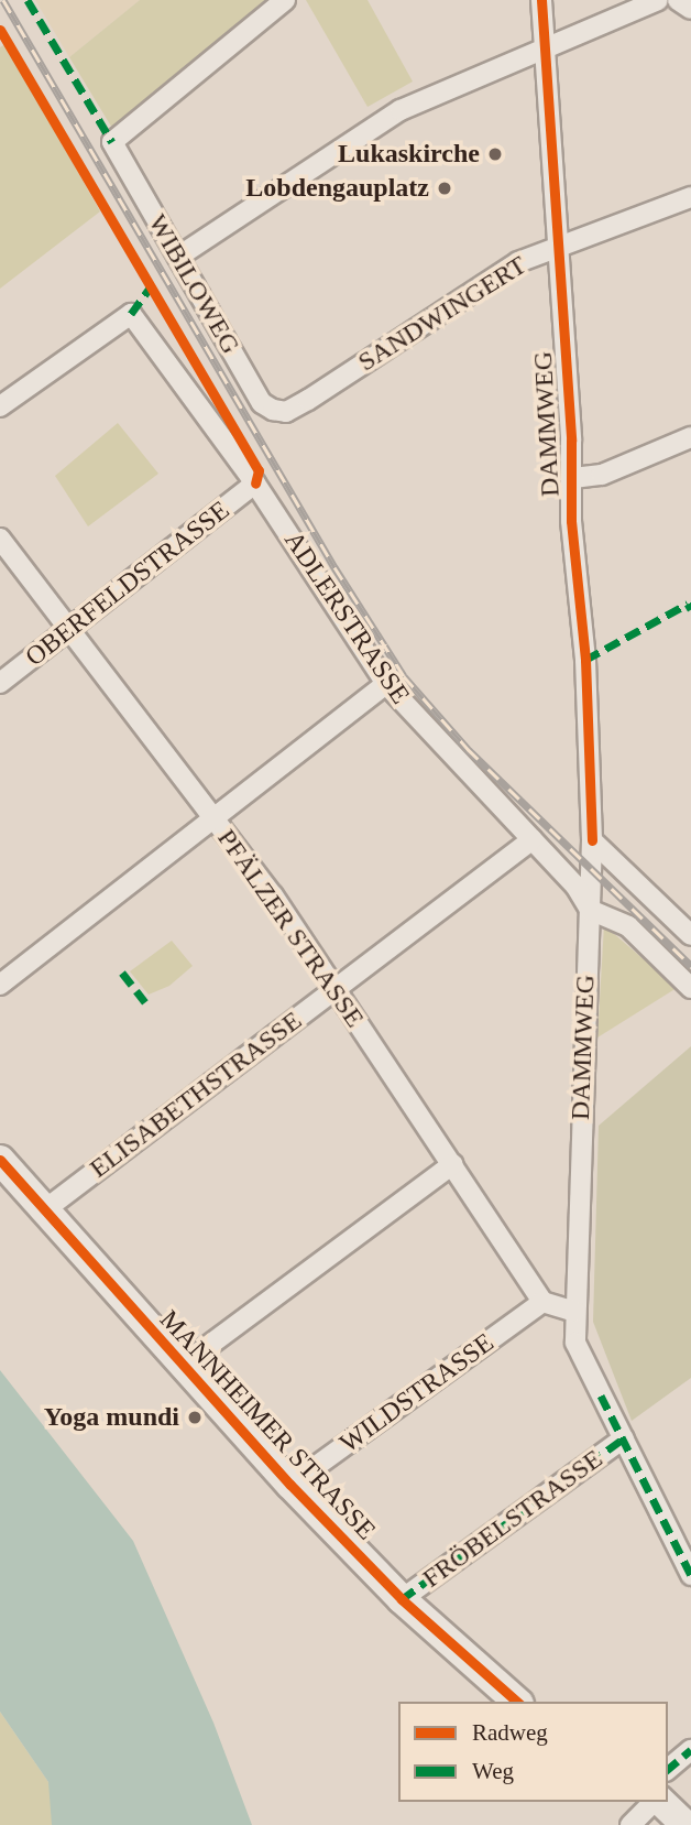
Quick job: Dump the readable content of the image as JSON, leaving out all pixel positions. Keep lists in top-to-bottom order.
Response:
{
  "streets": {
    "street": [
      "WIBILOWEG",
      "SANDWINGERT",
      "DAMMWEG",
      "OBERFELDSTRASSE",
      "ADLERSTRASSE",
      "PFÄLZER STRASSE",
      "ELISABETHSTRASSE",
      "WILDSTRASSE",
      "MANNHEIMER STRASSE",
      "FRÖBELSTRASSE"
    ]
  },
  "crossings": [
    ["WIBILOWEG", "SANDWINGERT"],
    ["SANDWINGERT", "DAMMWEG"],
    ["DAMMWEG", "ADLERSTRASSE"],
    ["DAMMWEG", "FRÖBELSTRASSE"],
    ["OBERFELDSTRASSE", "ADLERSTRASSE"],
    ["OBERFELDSTRASSE", "PFÄLZER STRASSE"],
    ["ADLERSTRASSE", "ELISABETHSTRASSE"],
    ["PFÄLZER STRASSE", "ELISABETHSTRASSE"],
    ["PFÄLZER STRASSE", "WILDSTRASSE"],
    ["ELISABETHSTRASSE", "MANNHEIMER STRASSE"],
    ["WILDSTRASSE", "MANNHEIMER STRASSE"],
    ["MANNHEIMER STRASSE", "FRÖBELSTRASSE"]
  ],
  "places": ["Lukaskirche", "Lobdengauplatz", "Yoga mundi"],
  "legend": ["Radweg", "Weg"]
}
